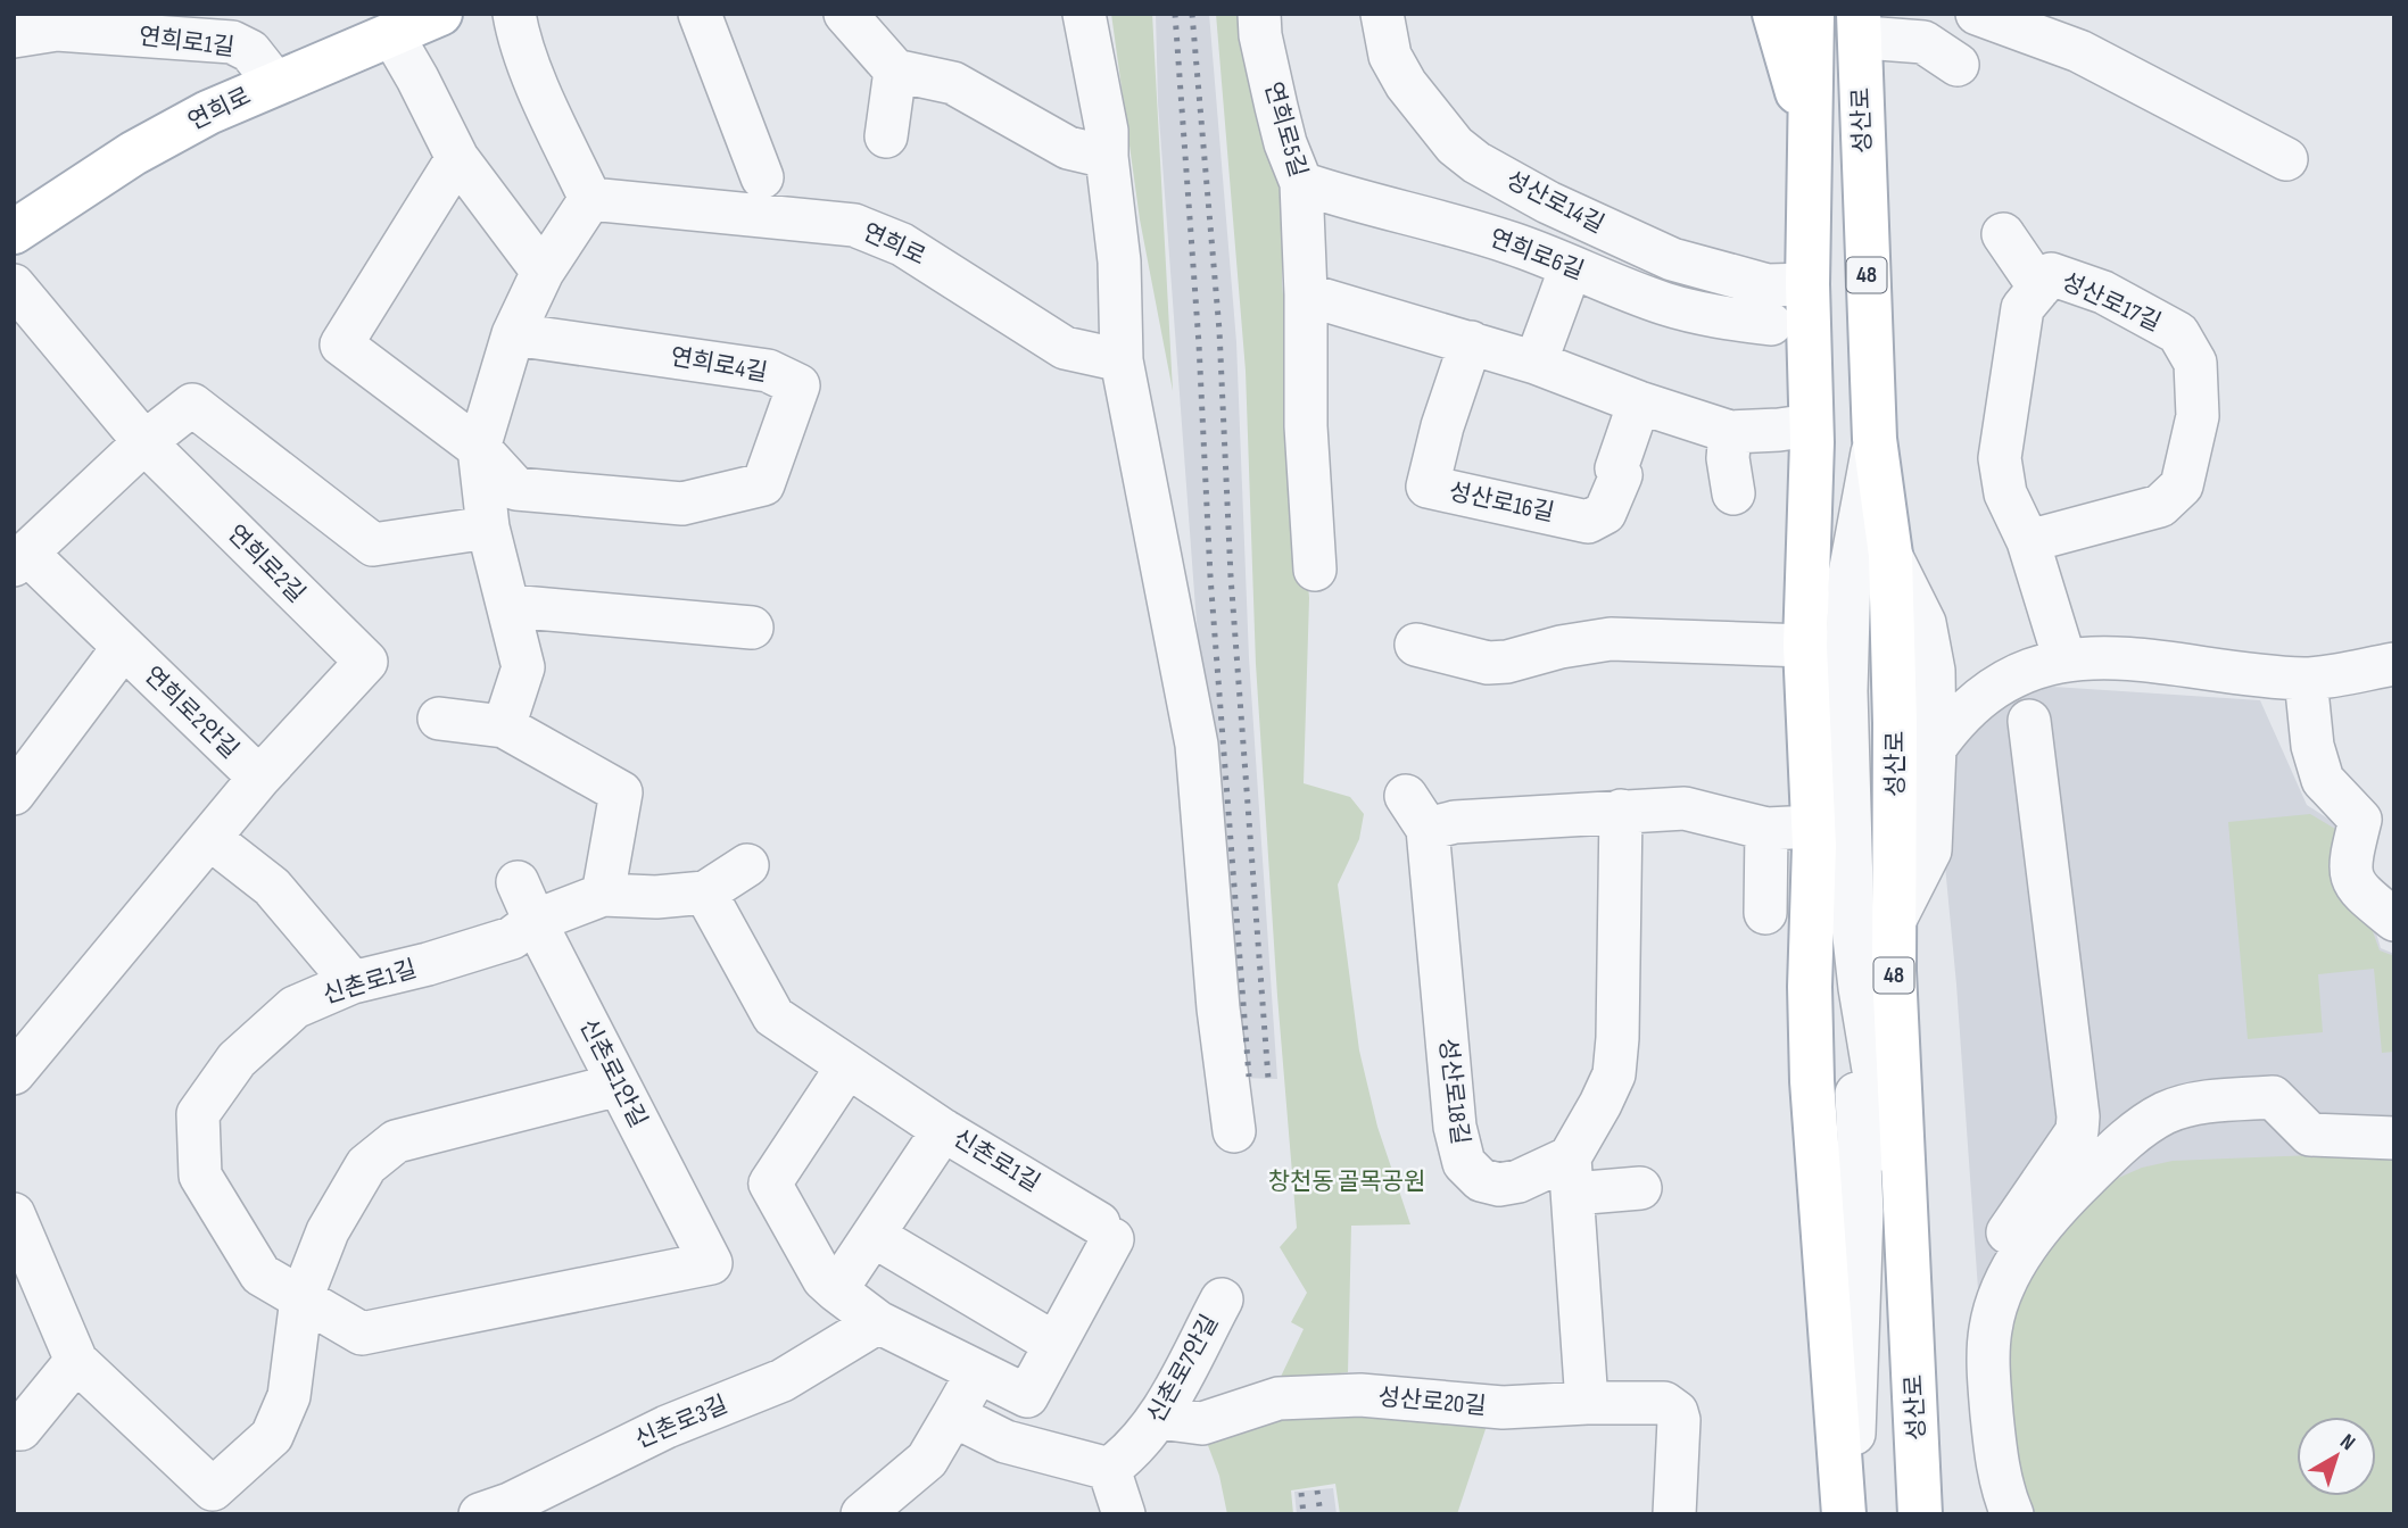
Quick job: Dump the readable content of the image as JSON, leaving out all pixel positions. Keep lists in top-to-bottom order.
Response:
{
  "streets": {
    "main road": ["연희로", "성산로", "48"],
    "street": [
      "연희로1길",
      "연희로5길",
      "성산로14길",
      "연희로6길",
      "성산로17길",
      "연희로4길",
      "성산로16길",
      "연희로2길",
      "연희로2안길",
      "신촌로1길",
      "신촌로1안길",
      "성산로18길",
      "신촌로7안길",
      "성산로20길",
      "신촌로3길"
    ]
  },
  "crossings": [
    ["연희로1길", "연희로"],
    ["연희로5길", "연희로6길"],
    ["연희로2길", "연희로2안길"],
    ["신촌로1길", "신촌로1안길"],
    ["신촌로7안길", "성산로20길"]
  ],
  "parks": ["창천동 골목공원"],
  "north": "top right"
}
